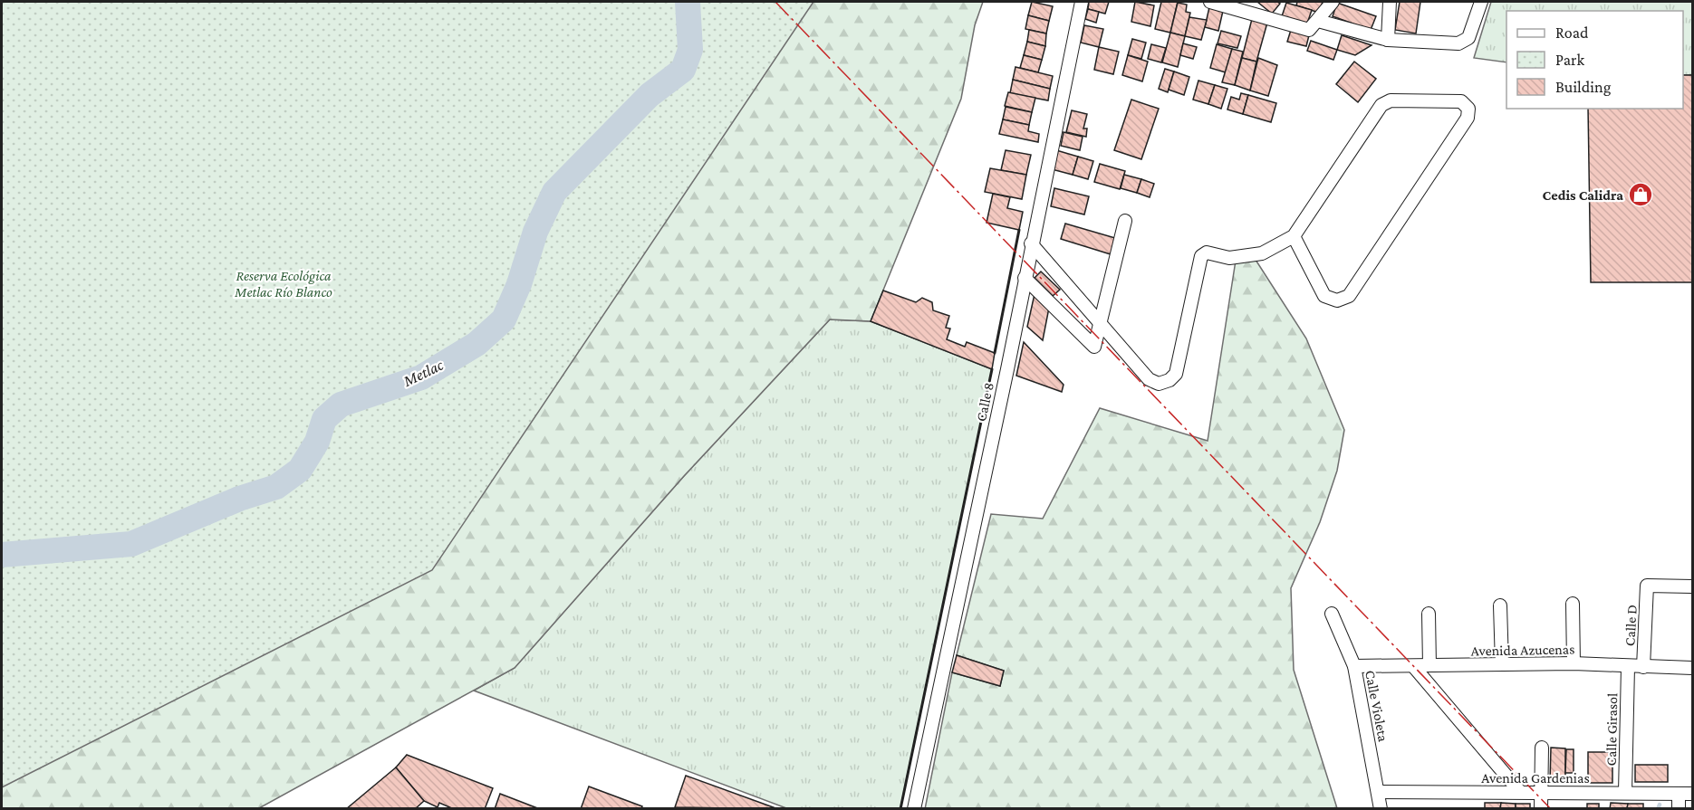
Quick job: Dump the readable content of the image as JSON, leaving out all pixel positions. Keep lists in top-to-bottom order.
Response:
{
  "streets": {
    "street": [
      "Calle 8",
      "Calle D",
      "Avenida Azucenas",
      "Calle Violeta",
      "Calle Girasol",
      "Avenida Gardenias"
    ]
  },
  "crossings": [
    ["Calle D", "Avenida Azucenas"],
    ["Avenida Azucenas", "Calle Violeta"],
    ["Avenida Azucenas", "Calle Girasol"],
    ["Calle Violeta", "Avenida Gardenias"],
    ["Calle Girasol", "Avenida Gardenias"]
  ],
  "water": ["Metlac"],
  "parks": ["Reserva Ecológica Metlac Río Blanco"],
  "places": {
    "shop": ["Cedis Calidra"]
  },
  "legend": ["Road", "Park", "Building"]
}
